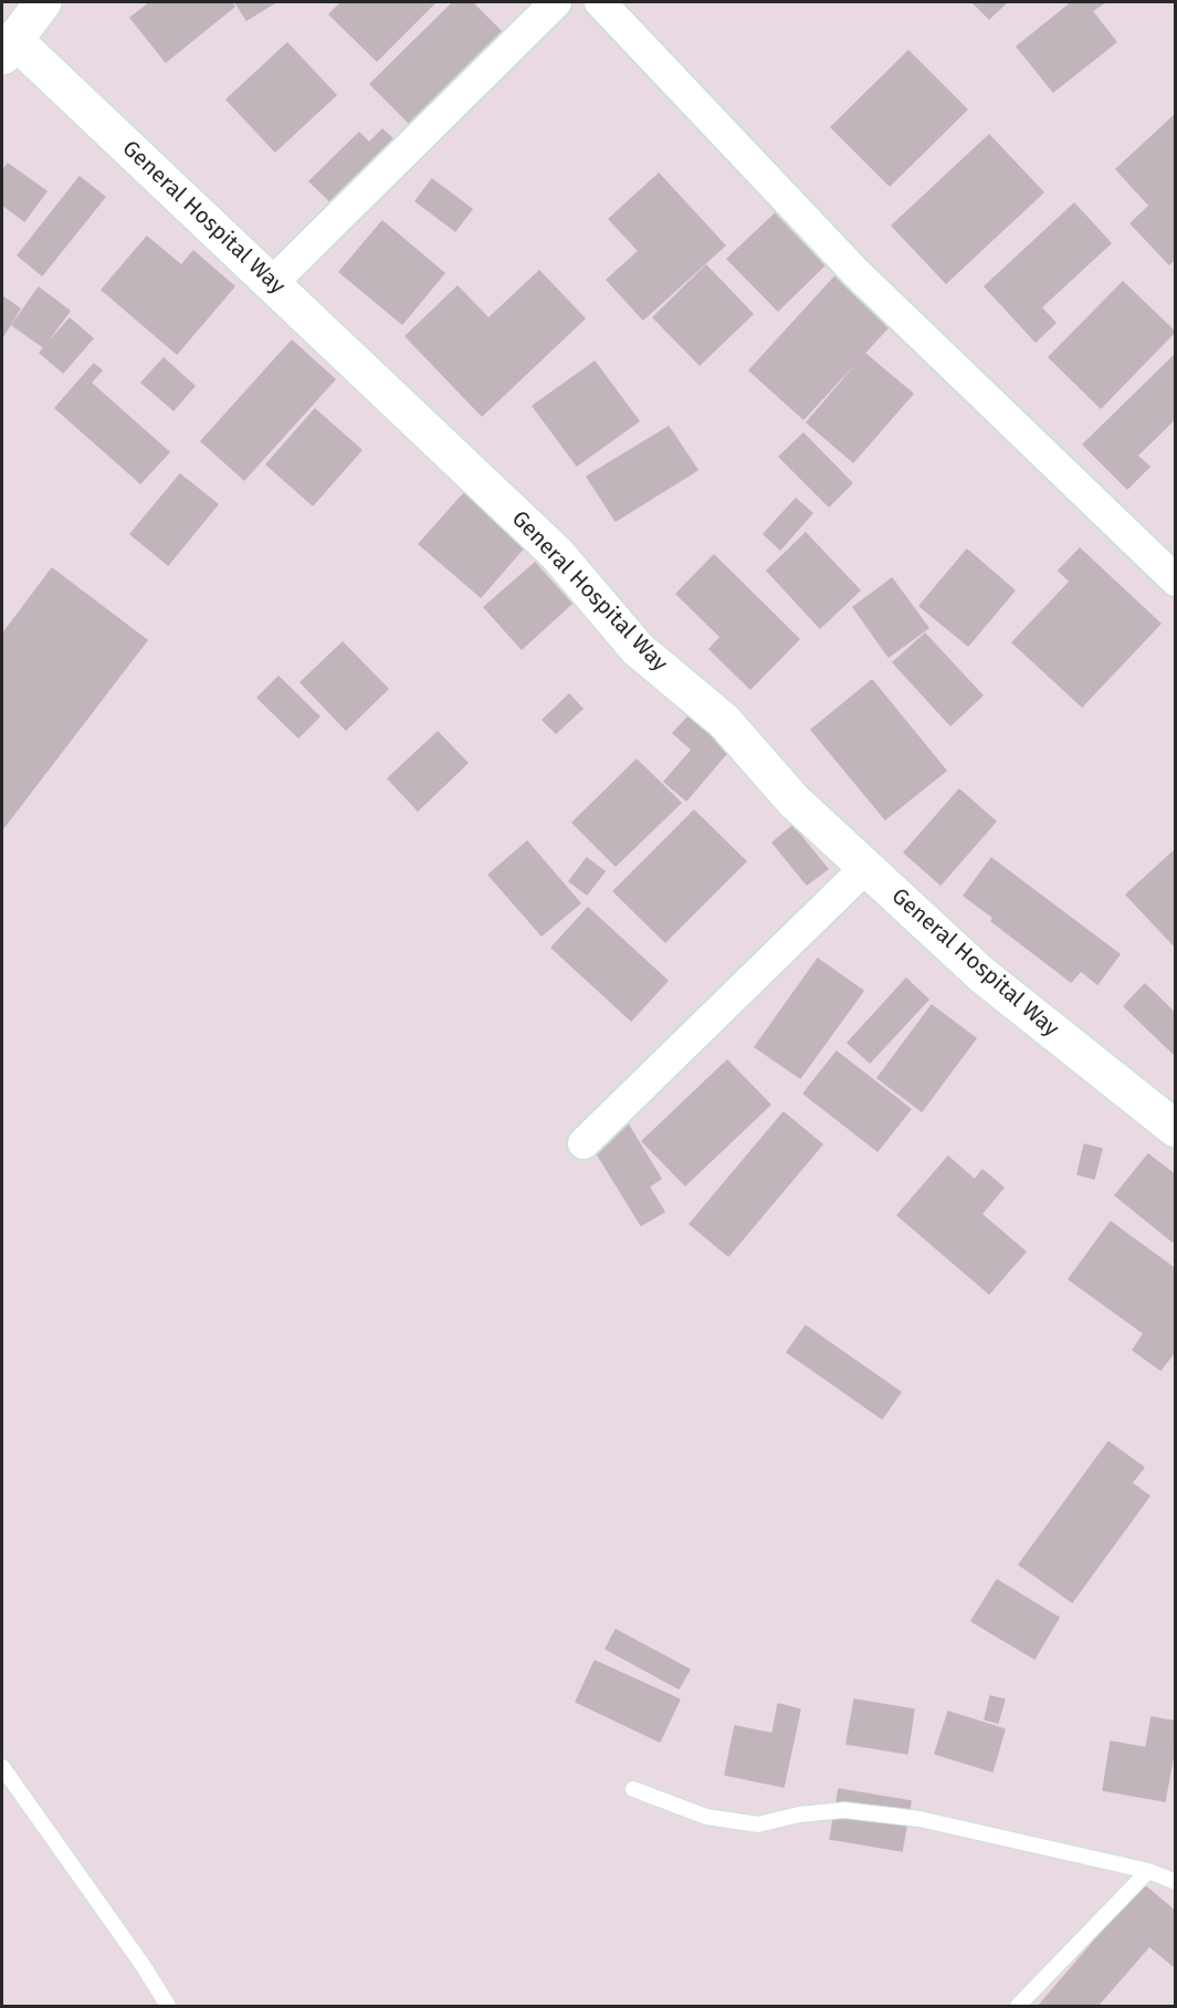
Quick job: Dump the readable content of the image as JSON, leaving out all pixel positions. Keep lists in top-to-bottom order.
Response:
{
  "streets": {
    "main road": ["General Hospital Way"]
  }
}
